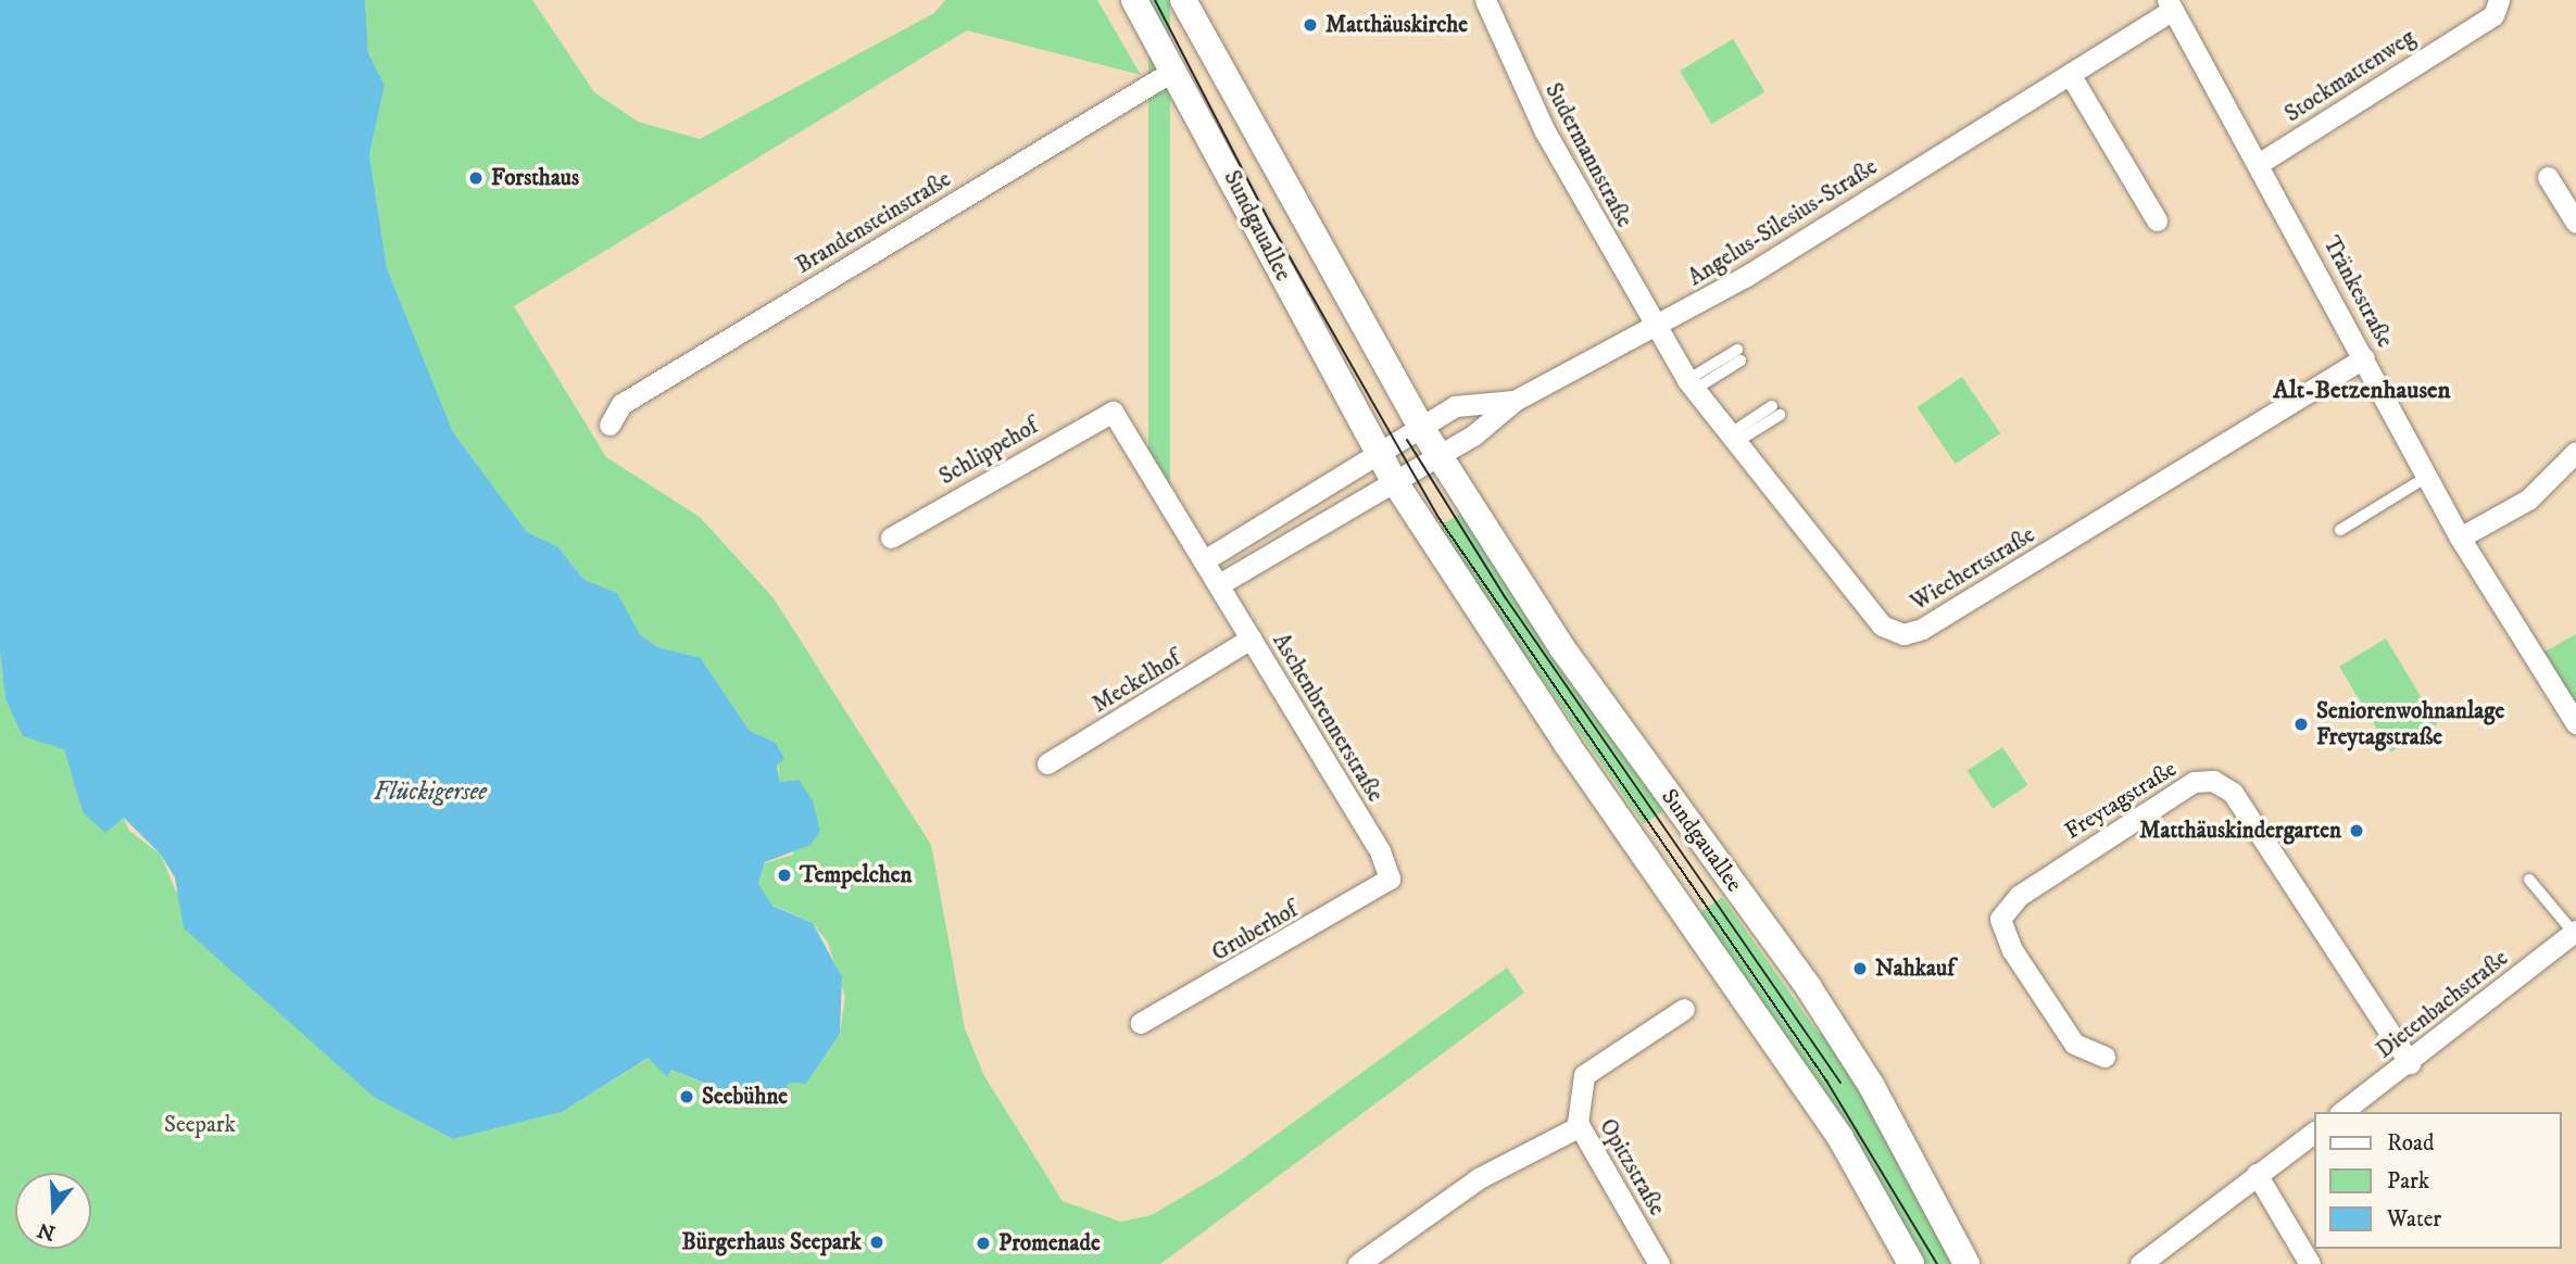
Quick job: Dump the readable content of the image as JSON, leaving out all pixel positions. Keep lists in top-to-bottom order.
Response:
{
  "streets": {
    "street": [
      "Stockmattenweg",
      "Sudermannstraße",
      "Brandensteinstraße",
      "Angelus-Silesius-Straße",
      "Sundgauallee",
      "Tränkestraße",
      "Schlippehof",
      "Wiechertstraße",
      "Meckelhof",
      "Aschenbrennerstraße",
      "Freytagstraße",
      "Gruberhof",
      "Dietenbachstraße",
      "Opitzstraße"
    ]
  },
  "crossings": [
    ["Stockmattenweg", "Tränkestraße"],
    ["Sudermannstraße", "Angelus-Silesius-Straße"],
    ["Sudermannstraße", "Wiechertstraße"],
    ["Brandensteinstraße", "Sundgauallee"],
    ["Angelus-Silesius-Straße", "Sundgauallee"],
    ["Angelus-Silesius-Straße", "Tränkestraße"],
    ["Angelus-Silesius-Straße", "Wiechertstraße"],
    ["Tränkestraße", "Wiechertstraße"],
    ["Schlippehof", "Aschenbrennerstraße"],
    ["Meckelhof", "Aschenbrennerstraße"],
    ["Aschenbrennerstraße", "Gruberhof"],
    ["Freytagstraße", "Dietenbachstraße"]
  ],
  "districts": ["Alt-Betzenhausen"],
  "water": ["Flückigersee"],
  "parks": ["Seepark"],
  "places": [
    "Matthäuskirche",
    "Forsthaus",
    "Seniorenwohnanlage Freytagstraße",
    "Matthäuskindergarten",
    "Tempelchen",
    "Nahkauf",
    "Seebühne",
    "Bürgerhaus Seepark",
    "Promenade"
  ],
  "legend": ["Road", "Park", "Water"],
  "north": "bottom"
}
